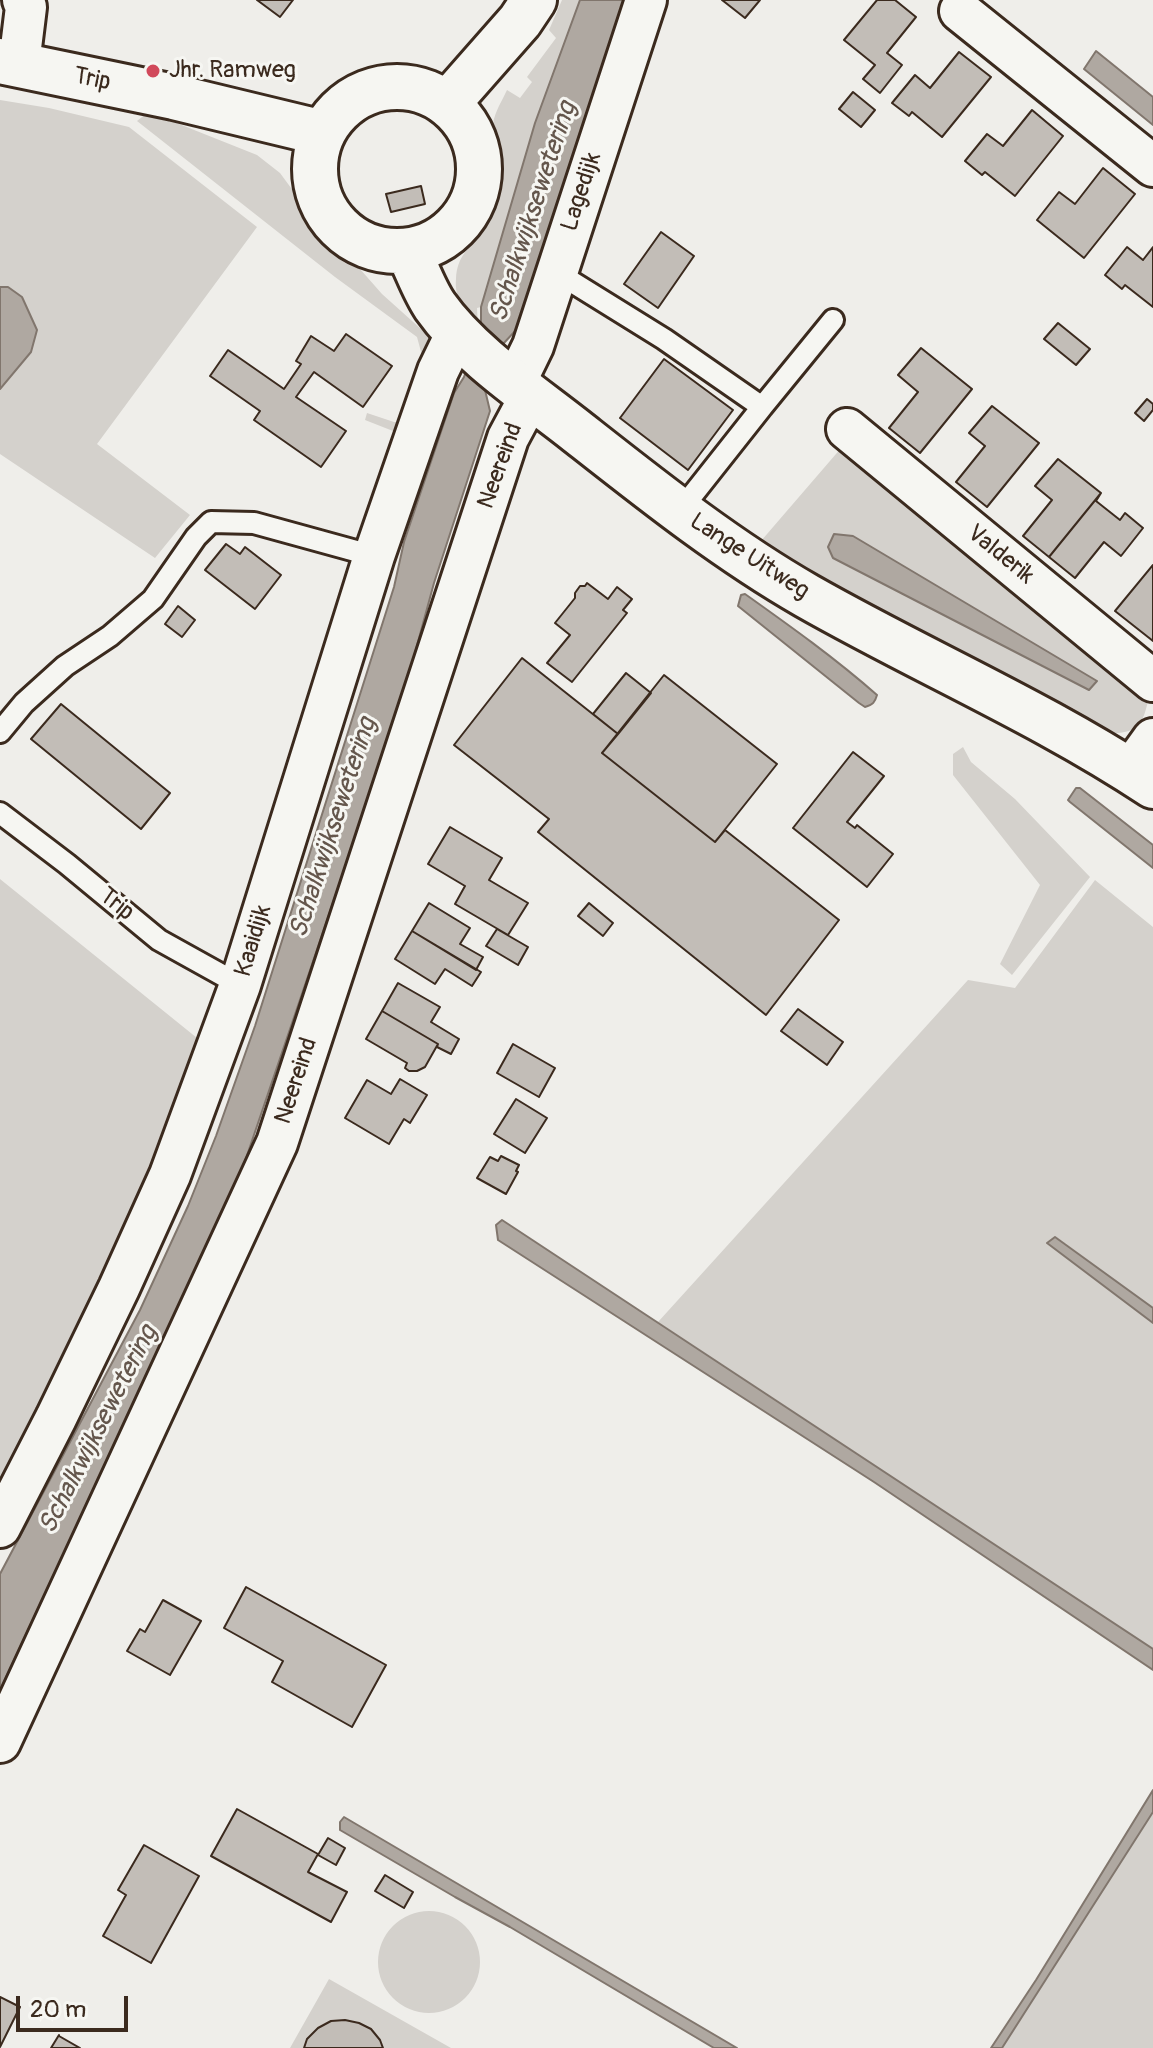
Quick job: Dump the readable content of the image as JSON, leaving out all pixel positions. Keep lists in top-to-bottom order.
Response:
{
  "streets": {
    "street": [
      "Trip",
      "Lagedijk",
      "Neereind",
      "Valderik",
      "Lange Uitweg",
      "Kaaidijk"
    ]
  },
  "crossings": [
    ["Trip", "Lange Uitweg"],
    ["Trip", "Kaaidijk"],
    ["Lagedijk", "Neereind"],
    ["Lagedijk", "Lange Uitweg"],
    ["Lagedijk", "Kaaidijk"],
    ["Neereind", "Lange Uitweg"],
    ["Neereind", "Kaaidijk"],
    ["Lange Uitweg", "Kaaidijk"]
  ],
  "water": ["Schalkwijksewetering"],
  "places": ["Jhr. Ramweg"],
  "scale_bar": "20 m"
}
